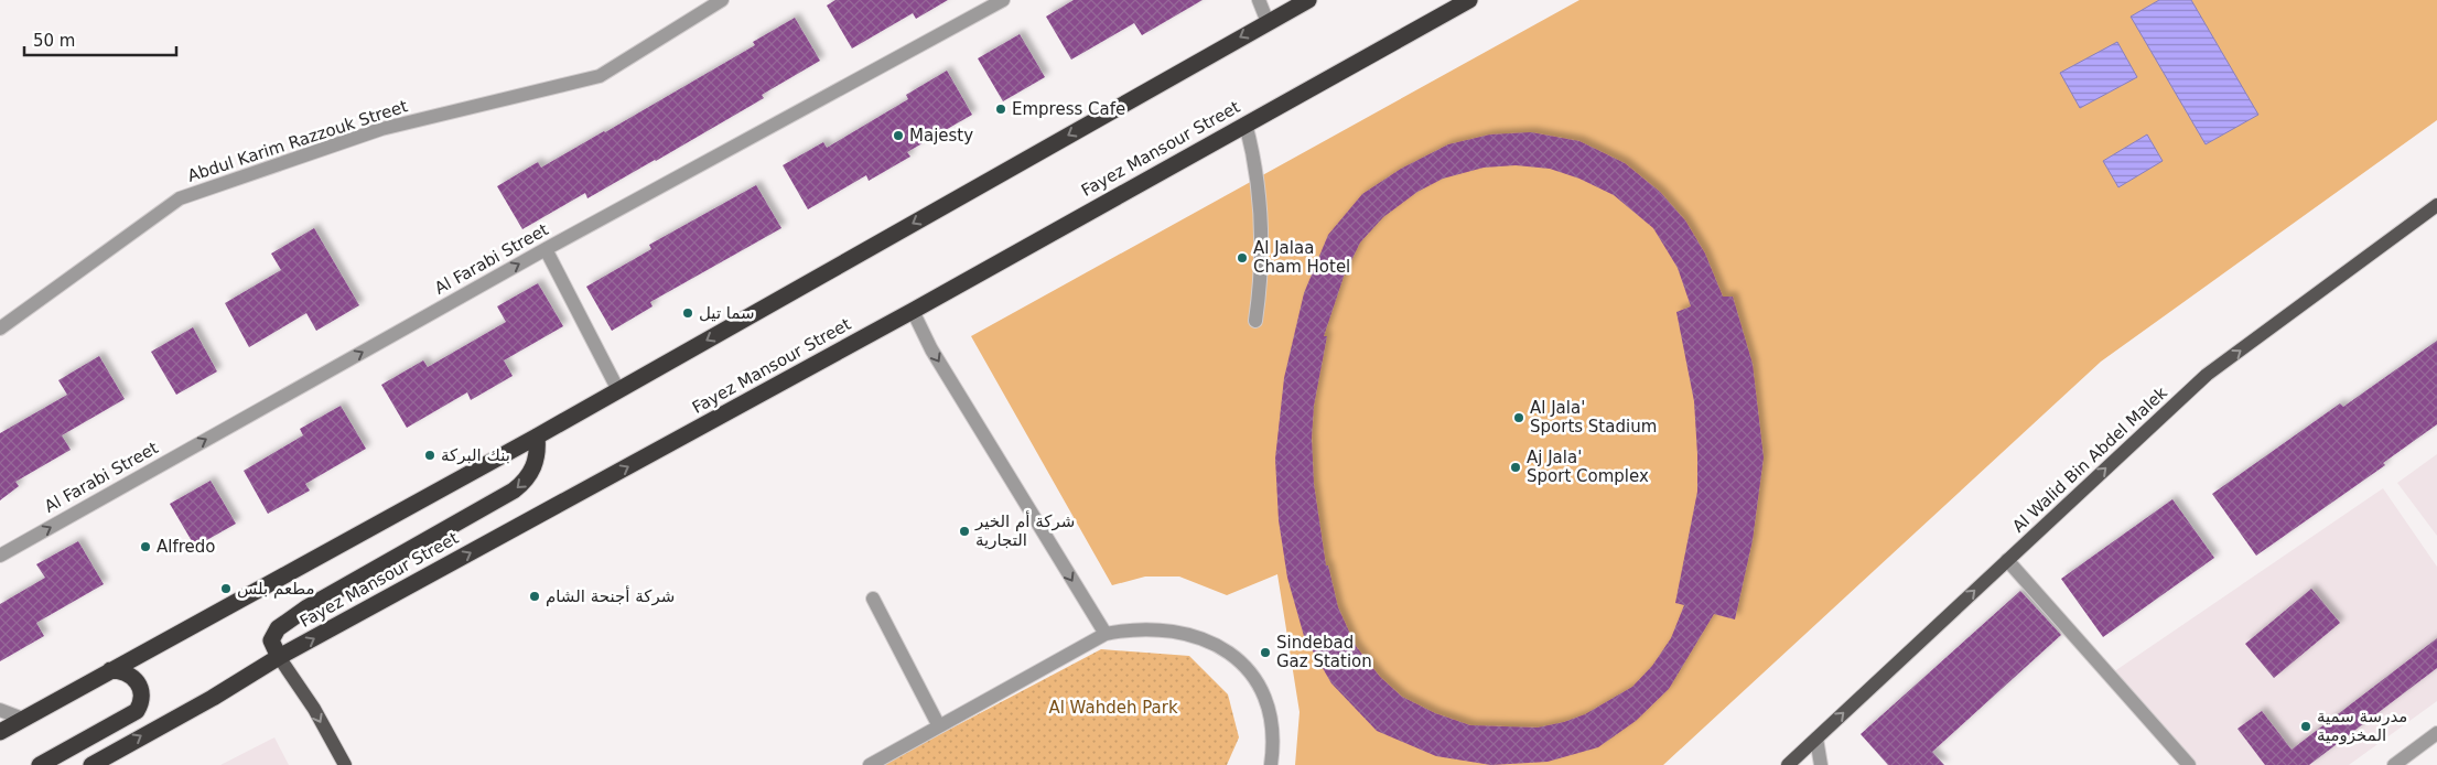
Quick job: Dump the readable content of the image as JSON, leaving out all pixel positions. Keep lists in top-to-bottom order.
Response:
{
  "streets": {
    "highway": ["Fayez Mansour Street"],
    "main road": ["Al Walid Bin Abdel Malek"],
    "street": ["Abdul Karim Razzouk Street", "Al Farabi Street"]
  },
  "one_way": ["Al Farabi Street", "Al Walid Bin Abdel Malek"],
  "parks": ["Al Wahdeh Park"],
  "places": [
    "Empress Cafe",
    "Majesty",
    "Al Jalaa Cham Hotel",
    "سما تيل",
    "Al Jala' Sports Stadium",
    "بنك البركة",
    "Aj Jala' Sport Complex",
    "شركة أم الخير التجارية",
    "Alfredo",
    "مطعم بلس",
    "شركة أجنحة الشام",
    "Sindebad Gaz Station",
    "مدرسة سمية المخزومية"
  ],
  "scale_bar": "50 m"
}
